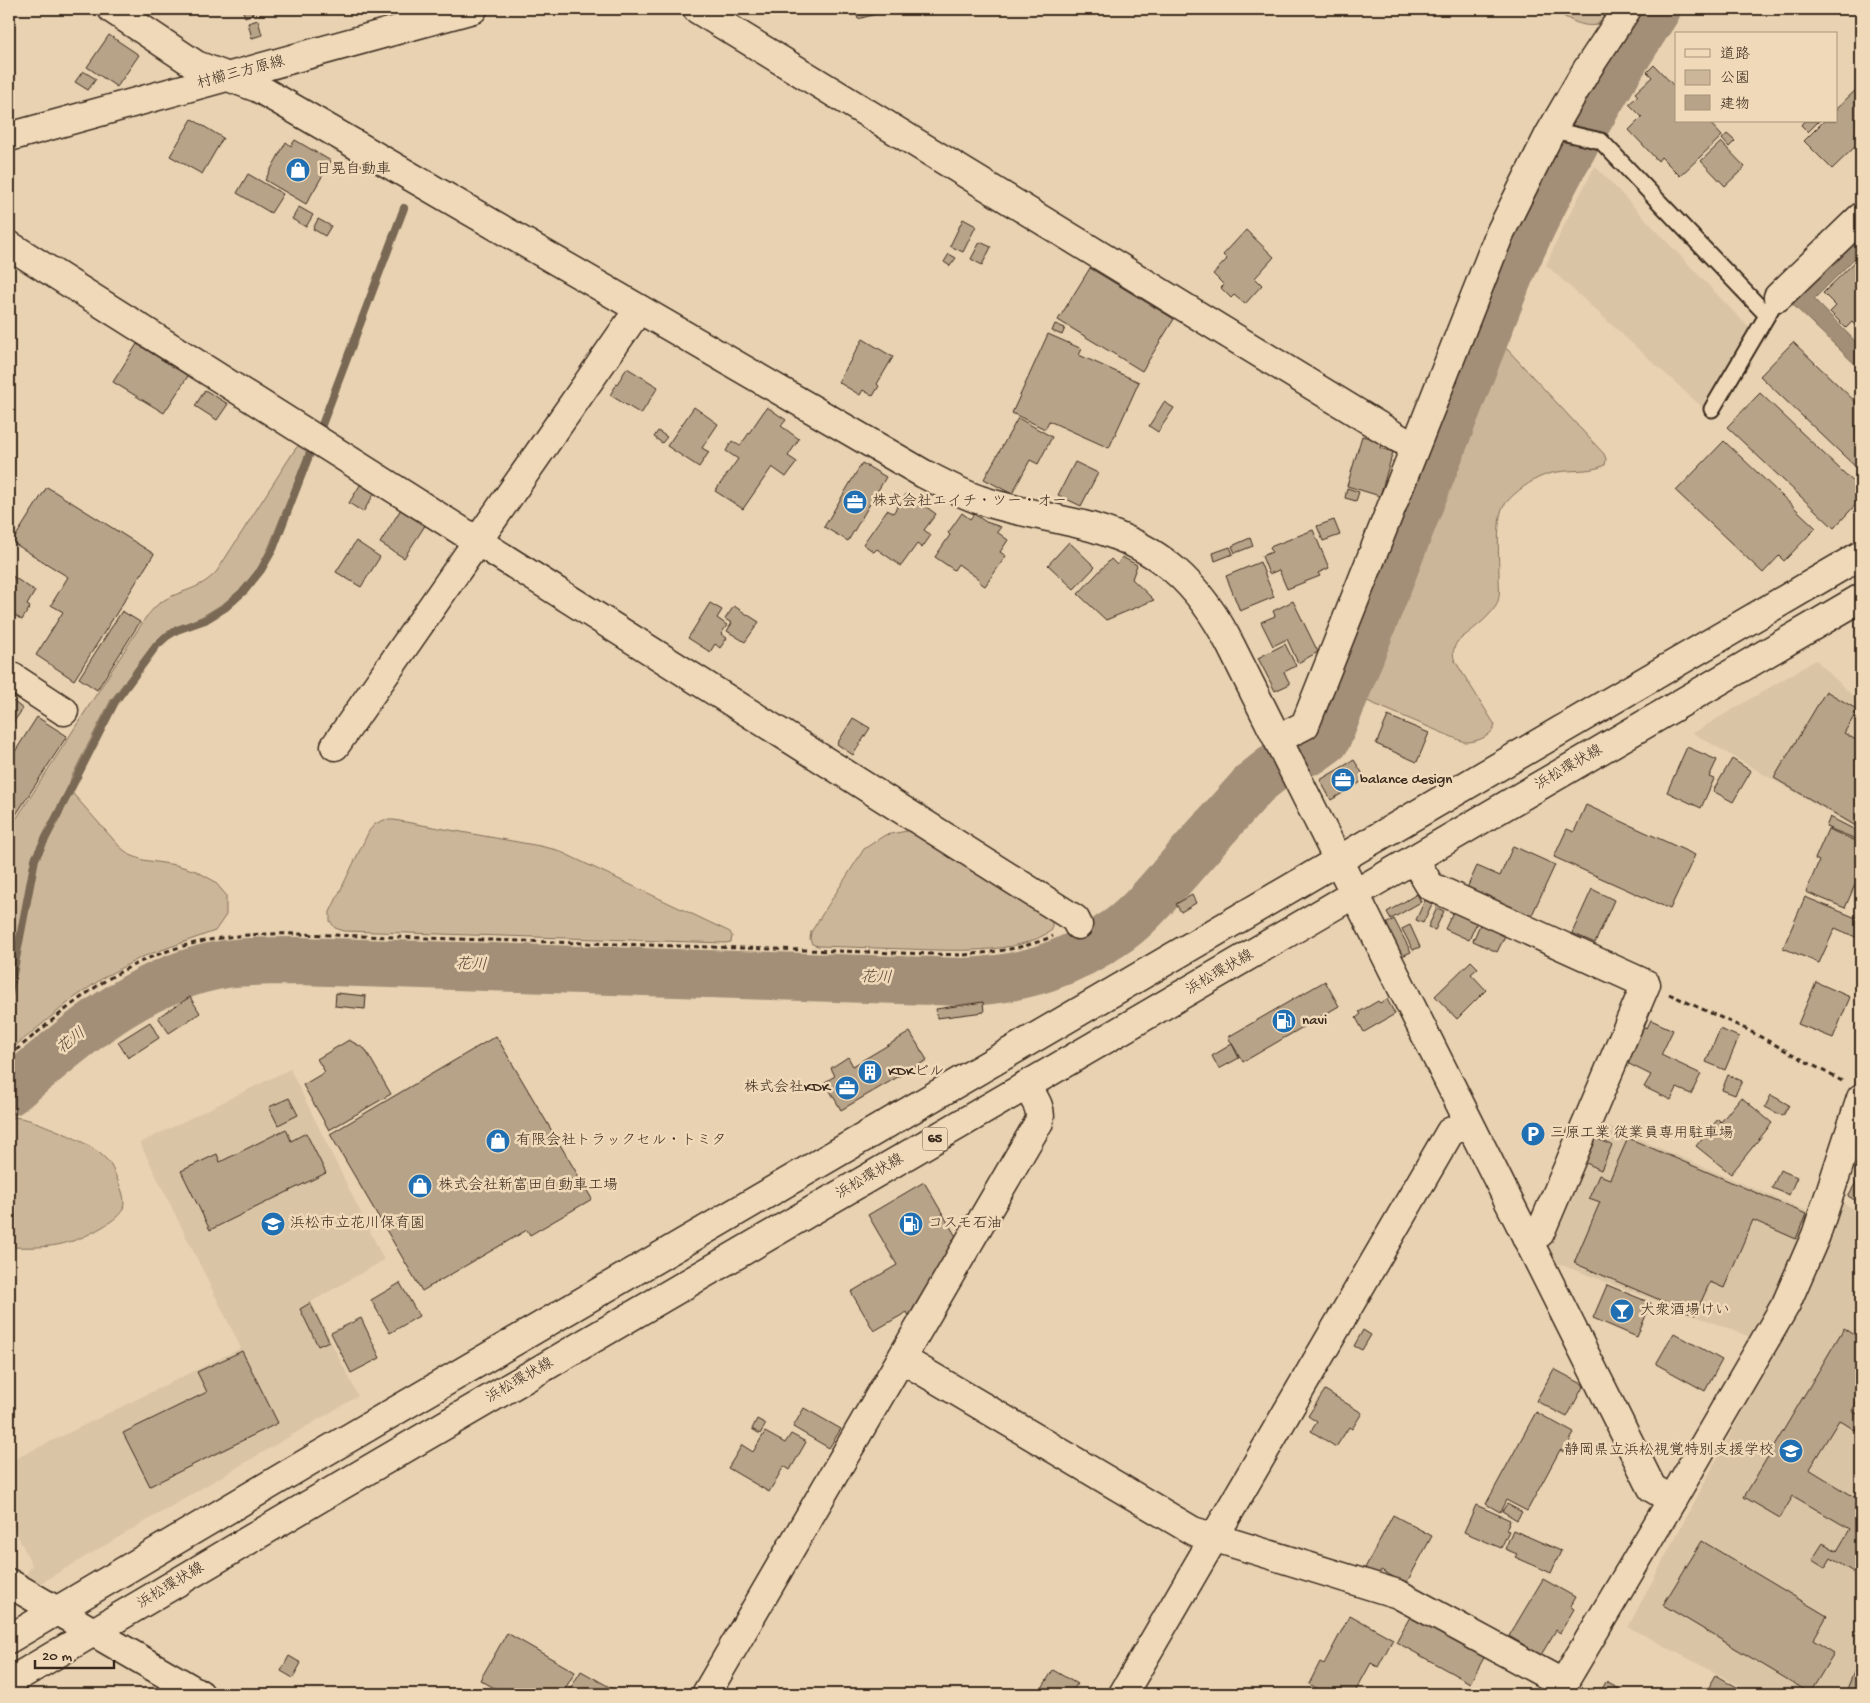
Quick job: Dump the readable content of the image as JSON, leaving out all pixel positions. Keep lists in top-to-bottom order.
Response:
{
  "streets": {
    "street": ["村櫛三方原線", "浜松環状線", "65"]
  },
  "water": ["花川"],
  "places": {
    "shop": ["日晃自動車", "有限会社トラックセル・トミタ", "株式会社新富田自動車工場"],
    "office": ["株式会社エイチ・ツー・オー", "balance design", "株式会社KDK"],
    "fuel station": ["navi", "コスモ石油"],
    "building": ["KDKビル"],
    "parking": ["三原工業 従業員専用駐車場"],
    "school or university": ["浜松市立花川保育園", "静岡県立浜松視覚特別支援学校"],
    "bar": ["大衆酒場けい"]
  },
  "legend": ["道路", "公園", "建物"],
  "scale_bar": "20 m"
}
